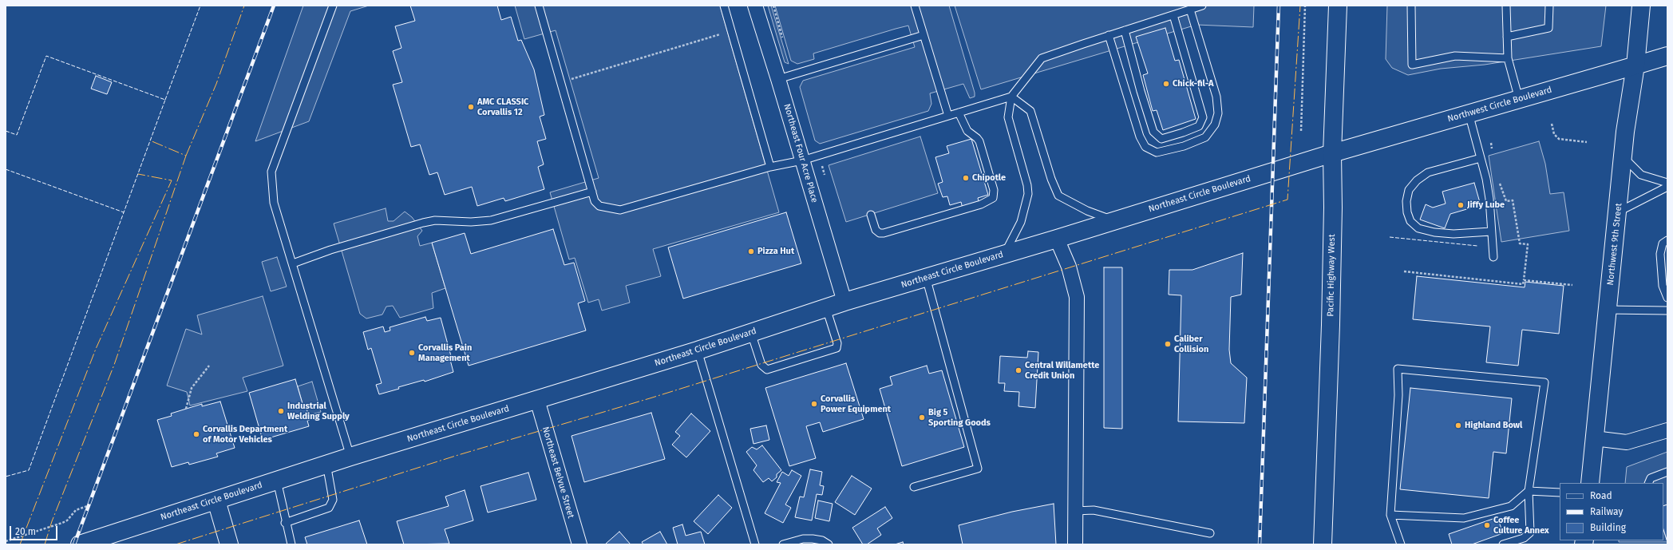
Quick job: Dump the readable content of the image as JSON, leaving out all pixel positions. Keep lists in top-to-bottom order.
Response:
{
  "streets": {
    "main road": [
      "Northwest Circle Boulevard",
      "Northeast Circle Boulevard",
      "Northwest 9th Street",
      "Pacific Highway West"
    ],
    "street": ["Northeast Four Acre Place", "Northeast Belvue Street"]
  },
  "crossings": [
    ["Northwest Circle Boulevard", "Northeast Circle Boulevard"],
    ["Northwest Circle Boulevard", "Northwest 9th Street"],
    ["Northwest Circle Boulevard", "Pacific Highway West"],
    ["Northeast Four Acre Place", "Northeast Circle Boulevard"],
    ["Northeast Circle Boulevard", "Pacific Highway West"],
    ["Northeast Circle Boulevard", "Northeast Belvue Street"]
  ],
  "places": [
    "Chick-fil-A",
    "AMC CLASSIC Corvallis 12",
    "Chipotle",
    "Jiffy Lube",
    "Pizza Hut",
    "Caliber Collision",
    "Corvallis Pain Management",
    "Central Willamette Credit Union",
    "Corvallis Power Equipment",
    "Industrial Welding Supply",
    "Big 5 Sporting Goods",
    "Highland Bowl",
    "Corvallis Department of Motor Vehicles",
    "Coffee Culture Annex"
  ],
  "legend": ["Road", "Railway", "Building"],
  "scale_bar": "20 m"
}
